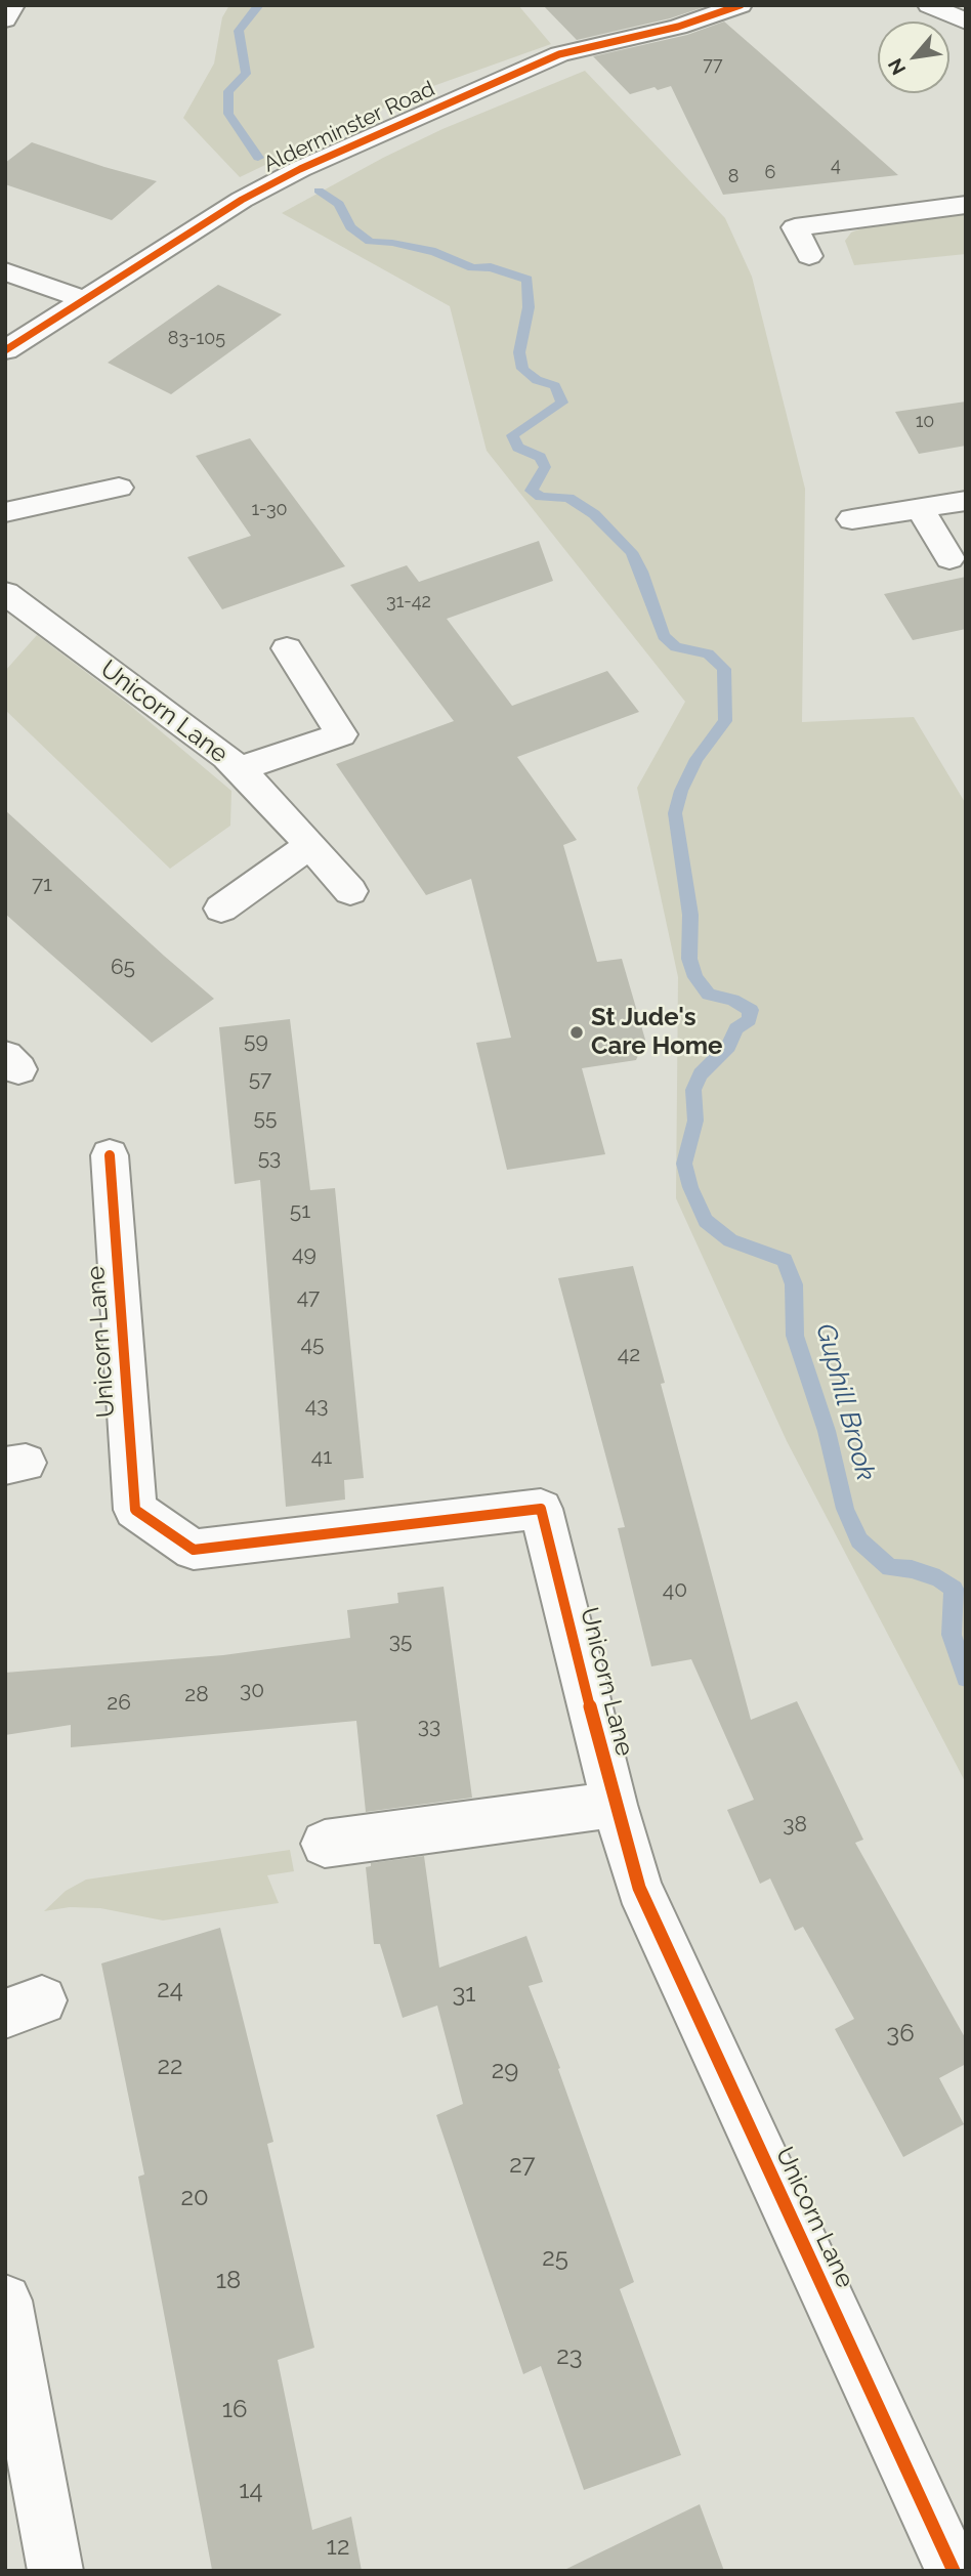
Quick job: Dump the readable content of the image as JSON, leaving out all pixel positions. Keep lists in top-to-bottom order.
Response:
{
  "streets": {
    "street": ["Alderminster Road", "Unicorn Lane"]
  },
  "water": ["Guphill Brook"],
  "places": ["St Jude's Care Home"],
  "house_numbers": [
    "77",
    "4",
    "6",
    "8",
    "83-105",
    "10",
    "1-30",
    "31-42",
    "71",
    "65",
    "59",
    "57",
    "55",
    "53",
    "51",
    "49",
    "47",
    "45",
    "42",
    "43",
    "41",
    "40",
    "35",
    "30",
    "28",
    "26",
    "33",
    "38",
    "24",
    "31",
    "36",
    "22",
    "29",
    "27",
    "20",
    "25",
    "18",
    "23",
    "16",
    "14",
    "12"
  ],
  "north": "bottom left"
}
